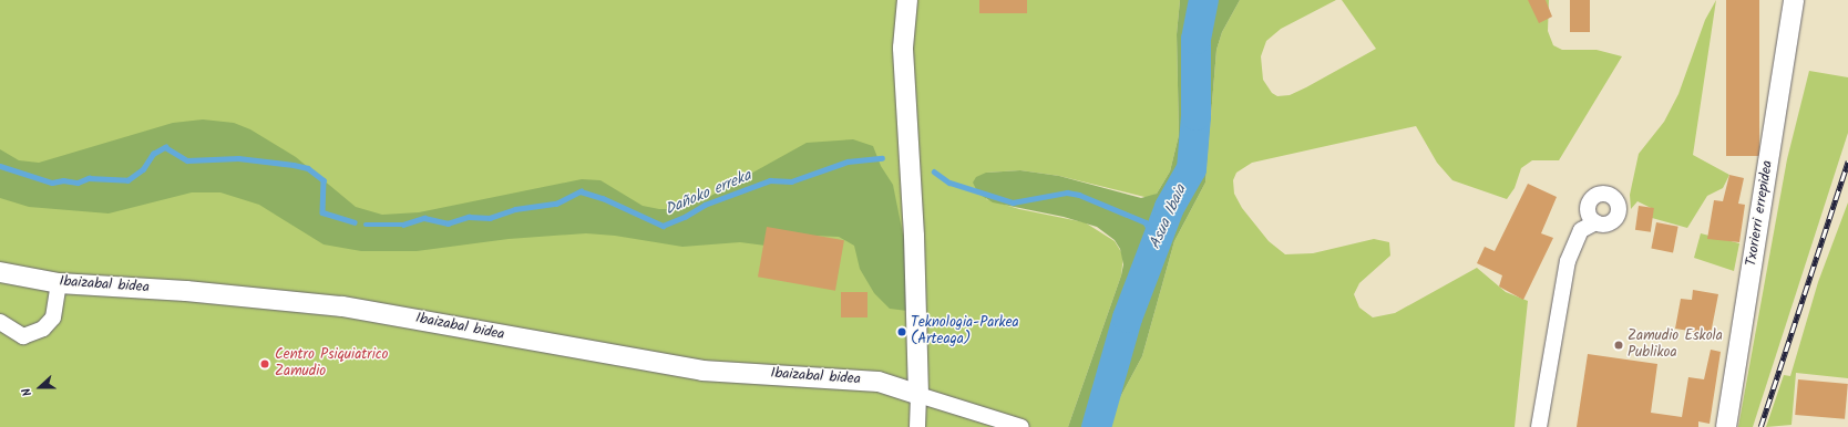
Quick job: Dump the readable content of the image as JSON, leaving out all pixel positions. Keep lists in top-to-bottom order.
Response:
{
  "streets": {
    "street": ["Txorierri errepidea", "Ibaizabal bidea"]
  },
  "water": ["Dañoko erreka", "Asua Ibaia"],
  "places": ["Teknologia-Parkea (Arteaga)", "Zamudio Eskola Publikoa", "Centro Psiquiatrico Zamudio"],
  "north": "left"
}
